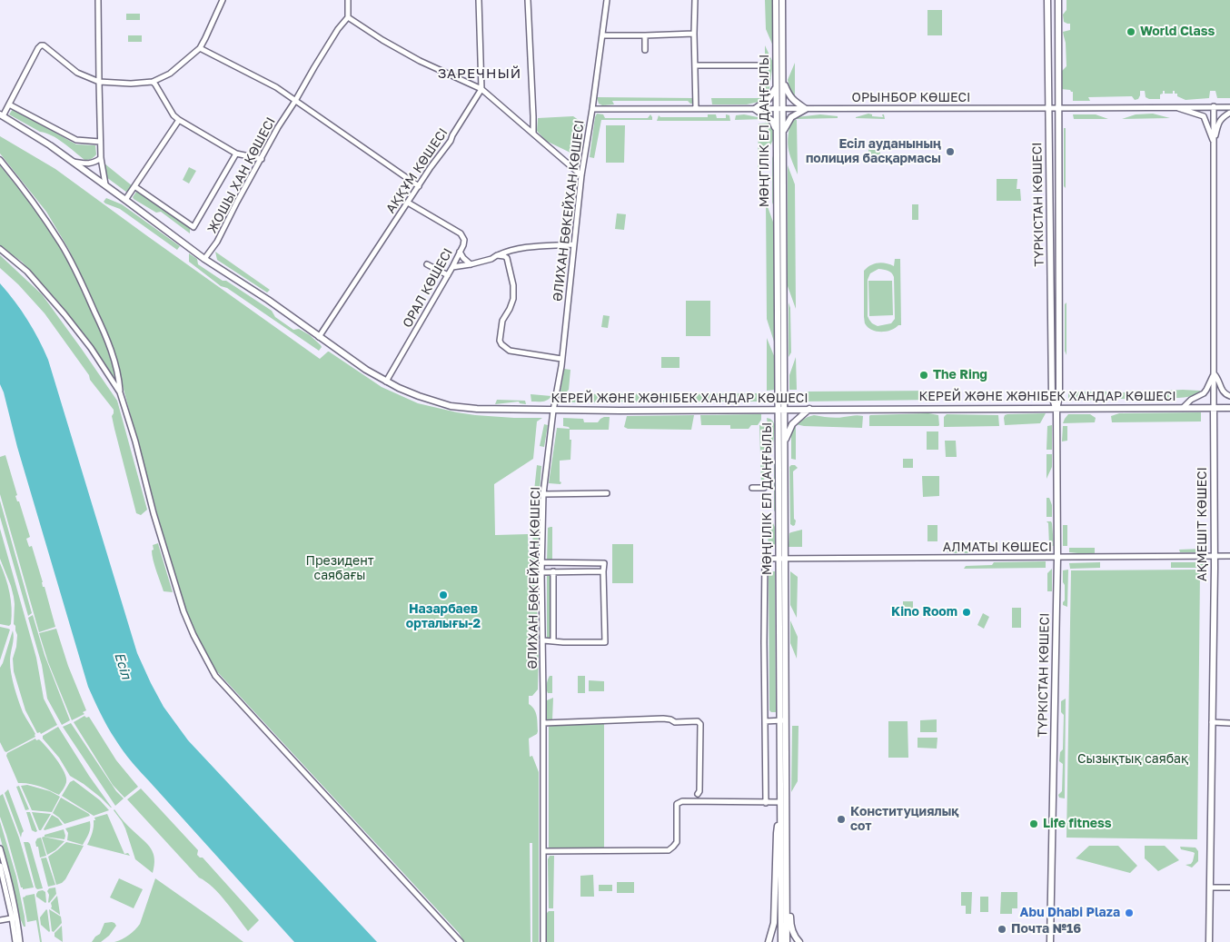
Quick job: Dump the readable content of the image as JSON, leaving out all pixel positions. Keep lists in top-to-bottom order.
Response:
{
  "streets": {
    "main road": [
      "МӘҢГІЛІК ЕЛ ДАҢҒЫЛЫ",
      "ТҮРКІСТАН КӨШЕСІ",
      "КЕРЕЙ ЖӘНЕ ЖӘНІБЕК ХАНДАР КӨШЕСІ",
      "АҚМЕШІТ КӨШЕСІ"
    ],
    "street": [
      "ОРЫНБОР КӨШЕСІ",
      "АҚҚҰМ КӨШЕСІ",
      "ЖОШЫ ХАН КӨШЕСІ",
      "ӘЛИХАН БӨКЕЙХАН КӨШЕСІ",
      "ОРАЛ КӨШЕСІ",
      "АЛМАТЫ КӨШЕСІ"
    ]
  },
  "crossings": [
    ["ОРЫНБОР КӨШЕСІ", "МӘҢГІЛІК ЕЛ ДАҢҒЫЛЫ"],
    ["ОРЫНБОР КӨШЕСІ", "ТҮРКІСТАН КӨШЕСІ"],
    ["ОРЫНБОР КӨШЕСІ", "ӘЛИХАН БӨКЕЙХАН КӨШЕСІ"],
    ["ОРЫНБОР КӨШЕСІ", "АҚМЕШІТ КӨШЕСІ"],
    ["МӘҢГІЛІК ЕЛ ДАҢҒЫЛЫ", "КЕРЕЙ ЖӘНЕ ЖӘНІБЕК ХАНДАР КӨШЕСІ"],
    ["МӘҢГІЛІК ЕЛ ДАҢҒЫЛЫ", "АЛМАТЫ КӨШЕСІ"],
    ["АҚҚҰМ КӨШЕСІ", "ОРАЛ КӨШЕСІ"],
    ["АҚҚҰМ КӨШЕСІ", "КЕРЕЙ ЖӘНЕ ЖӘНІБЕК ХАНДАР КӨШЕСІ"],
    ["ЖОШЫ ХАН КӨШЕСІ", "КЕРЕЙ ЖӘНЕ ЖӘНІБЕК ХАНДАР КӨШЕСІ"],
    ["ТҮРКІСТАН КӨШЕСІ", "КЕРЕЙ ЖӘНЕ ЖӘНІБЕК ХАНДАР КӨШЕСІ"],
    ["ТҮРКІСТАН КӨШЕСІ", "АЛМАТЫ КӨШЕСІ"],
    ["ӘЛИХАН БӨКЕЙХАН КӨШЕСІ", "КЕРЕЙ ЖӘНЕ ЖӘНІБЕК ХАНДАР КӨШЕСІ"],
    ["ОРАЛ КӨШЕСІ", "КЕРЕЙ ЖӘНЕ ЖӘНІБЕК ХАНДАР КӨШЕСІ"],
    ["КЕРЕЙ ЖӘНЕ ЖӘНІБЕК ХАНДАР КӨШЕСІ", "АҚМЕШІТ КӨШЕСІ"],
    ["АҚМЕШІТ КӨШЕСІ", "АЛМАТЫ КӨШЕСІ"]
  ],
  "districts": ["ЗАРЕЧНЫЙ"],
  "water": ["Есіл"],
  "parks": ["Президент саябағы", "Сызықтық саябақ"],
  "places": [
    "World Class",
    "Есіл ауданының полиция басқармасы",
    "The Ring",
    "Назарбаев орталығы-2",
    "Kino Room",
    "Конституциялық сот",
    "Life fitness",
    "Abu Dhabi Plaza",
    "Почта №16"
  ]
}
